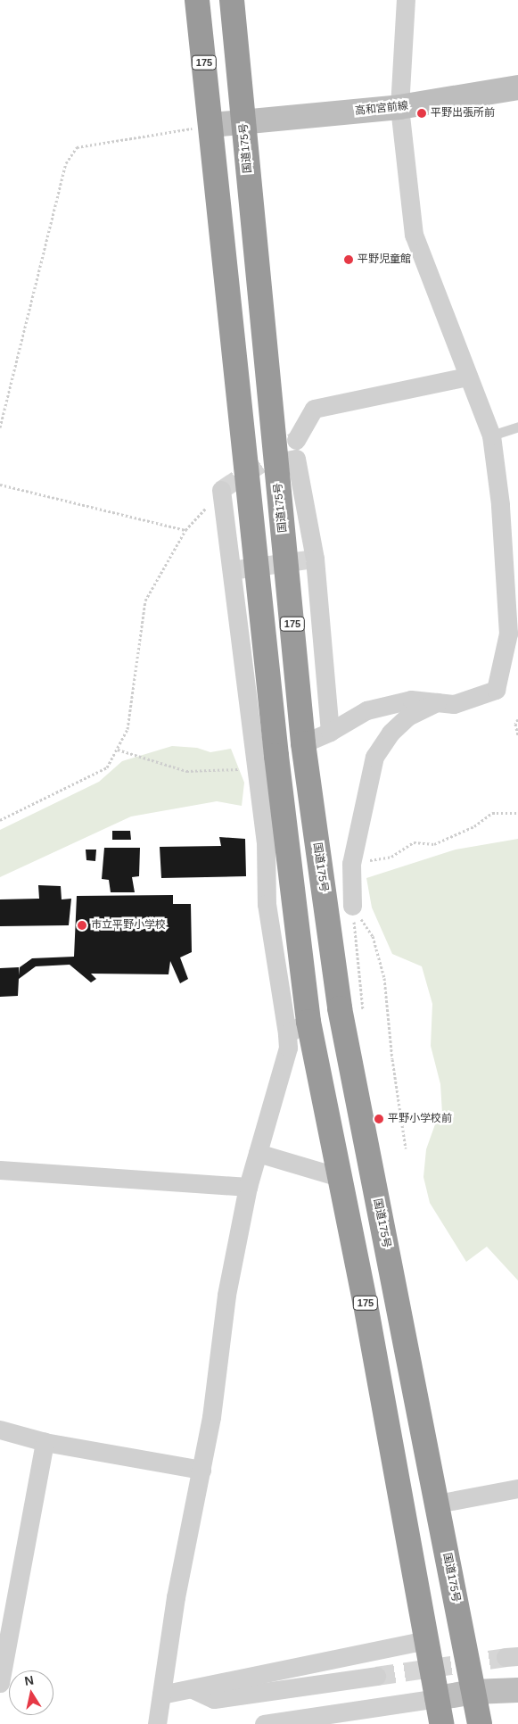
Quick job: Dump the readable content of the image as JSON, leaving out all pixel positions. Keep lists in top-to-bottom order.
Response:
{
  "streets": {
    "highway": ["175", "国道175号"],
    "street": ["高和宮前線"]
  },
  "crossings": [
    ["175", "高和宮前線"],
    ["高和宮前線", "国道175号"]
  ],
  "places": [
    "平野出張所前",
    "平野児童館",
    "市立平野小学校",
    "平野小学校前"
  ],
  "north": "top"
}
